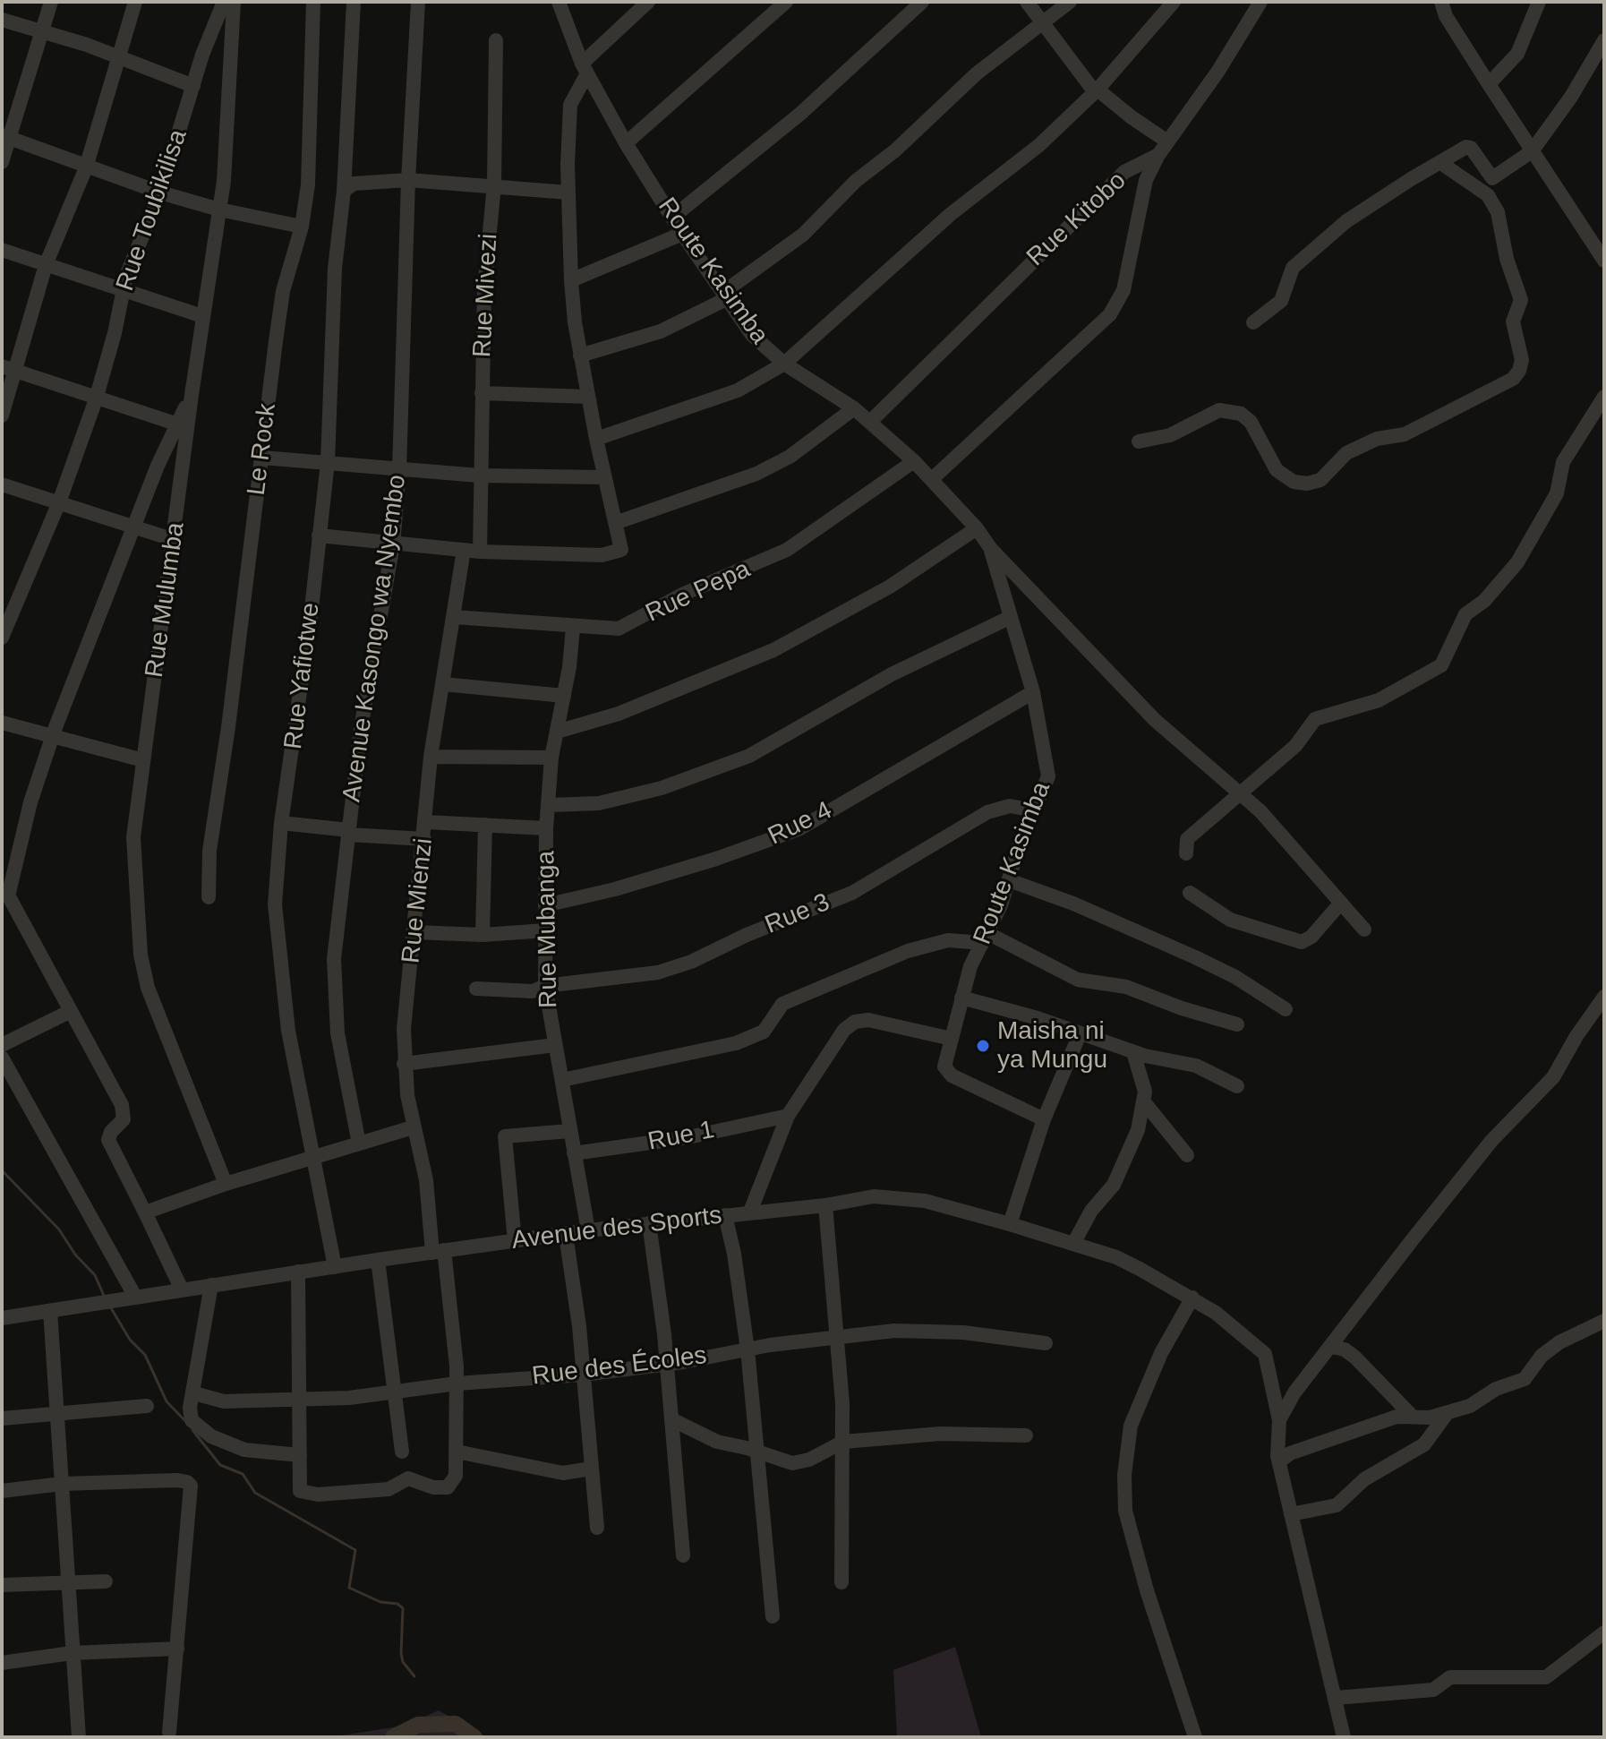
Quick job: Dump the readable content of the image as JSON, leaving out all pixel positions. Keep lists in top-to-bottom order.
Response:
{
  "streets": {
    "street": [
      "Rue Toubikilisa",
      "Rue Kitobo",
      "Route Kasimba",
      "Rue Mivezi",
      "Le Rock",
      "Rue Pepa",
      "Rue Mulumba",
      "Avenue Kasongo wa Nyembo",
      "Rue Yafiotwe",
      "Rue 4",
      "Rue Mienzi",
      "Rue 3",
      "Rue Mubanga",
      "Rue 1",
      "Avenue des Sports",
      "Rue des Écoles"
    ]
  },
  "crossings": [
    ["Rue Kitobo", "Route Kasimba"],
    ["Route Kasimba", "Rue Pepa"],
    ["Route Kasimba", "Rue 4"],
    ["Route Kasimba", "Rue 3"],
    ["Rue Pepa", "Rue Mienzi"],
    ["Rue Pepa", "Rue Mubanga"],
    ["Rue Yafiotwe", "Avenue des Sports"],
    ["Rue 4", "Rue Mubanga"],
    ["Rue Mienzi", "Avenue des Sports"],
    ["Rue Mienzi", "Rue des Écoles"],
    ["Rue 3", "Rue Mubanga"],
    ["Rue Mubanga", "Rue 1"],
    ["Rue Mubanga", "Avenue des Sports"]
  ],
  "places": ["Maisha ni ya Mungu"]
}
